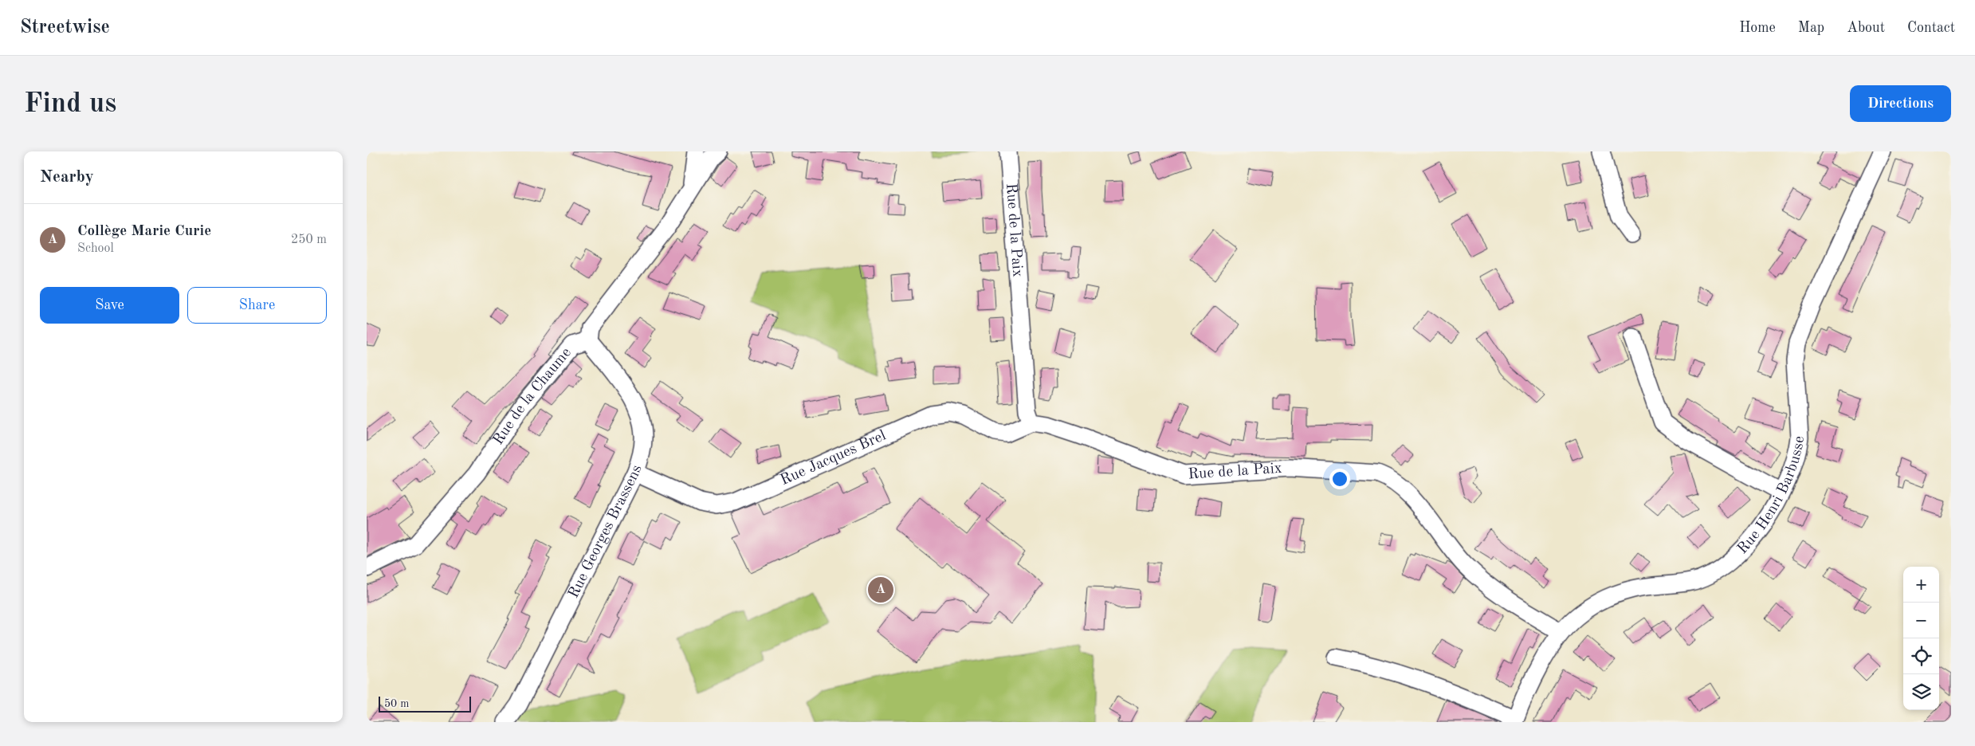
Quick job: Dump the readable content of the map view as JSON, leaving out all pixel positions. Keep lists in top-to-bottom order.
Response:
{
  "streets": {
    "street": [
      "Rue de la Paix",
      "Rue de la Chaume",
      "Rue Jacques Brel",
      "Rue Henri Barbusse",
      "Rue Georges Brassens"
    ]
  },
  "crossings": [
    ["Rue de la Paix", "Rue Jacques Brel"],
    ["Rue de la Paix", "Rue Henri Barbusse"],
    ["Rue de la Chaume", "Rue Georges Brassens"],
    ["Rue Jacques Brel", "Rue Georges Brassens"]
  ],
  "scale_bar": "50 m",
  "page": {
    "header": "Streetwise",
    "nav": [
      "Home",
      "Map",
      "About",
      "Contact"
    ],
    "buttons": [
      "Directions",
      ["Save", "Share"]
    ],
    "title": "Find us",
    "heading": "Nearby",
    "list": [
      {
        "mark": "A",
        "name": "Collège Marie Curie",
        "note": "School",
        "value": "250 m"
      }
    ],
    "map_buttons": ["+", "−"],
    "pins": "A",
    "scale": "50 m"
  }
}
